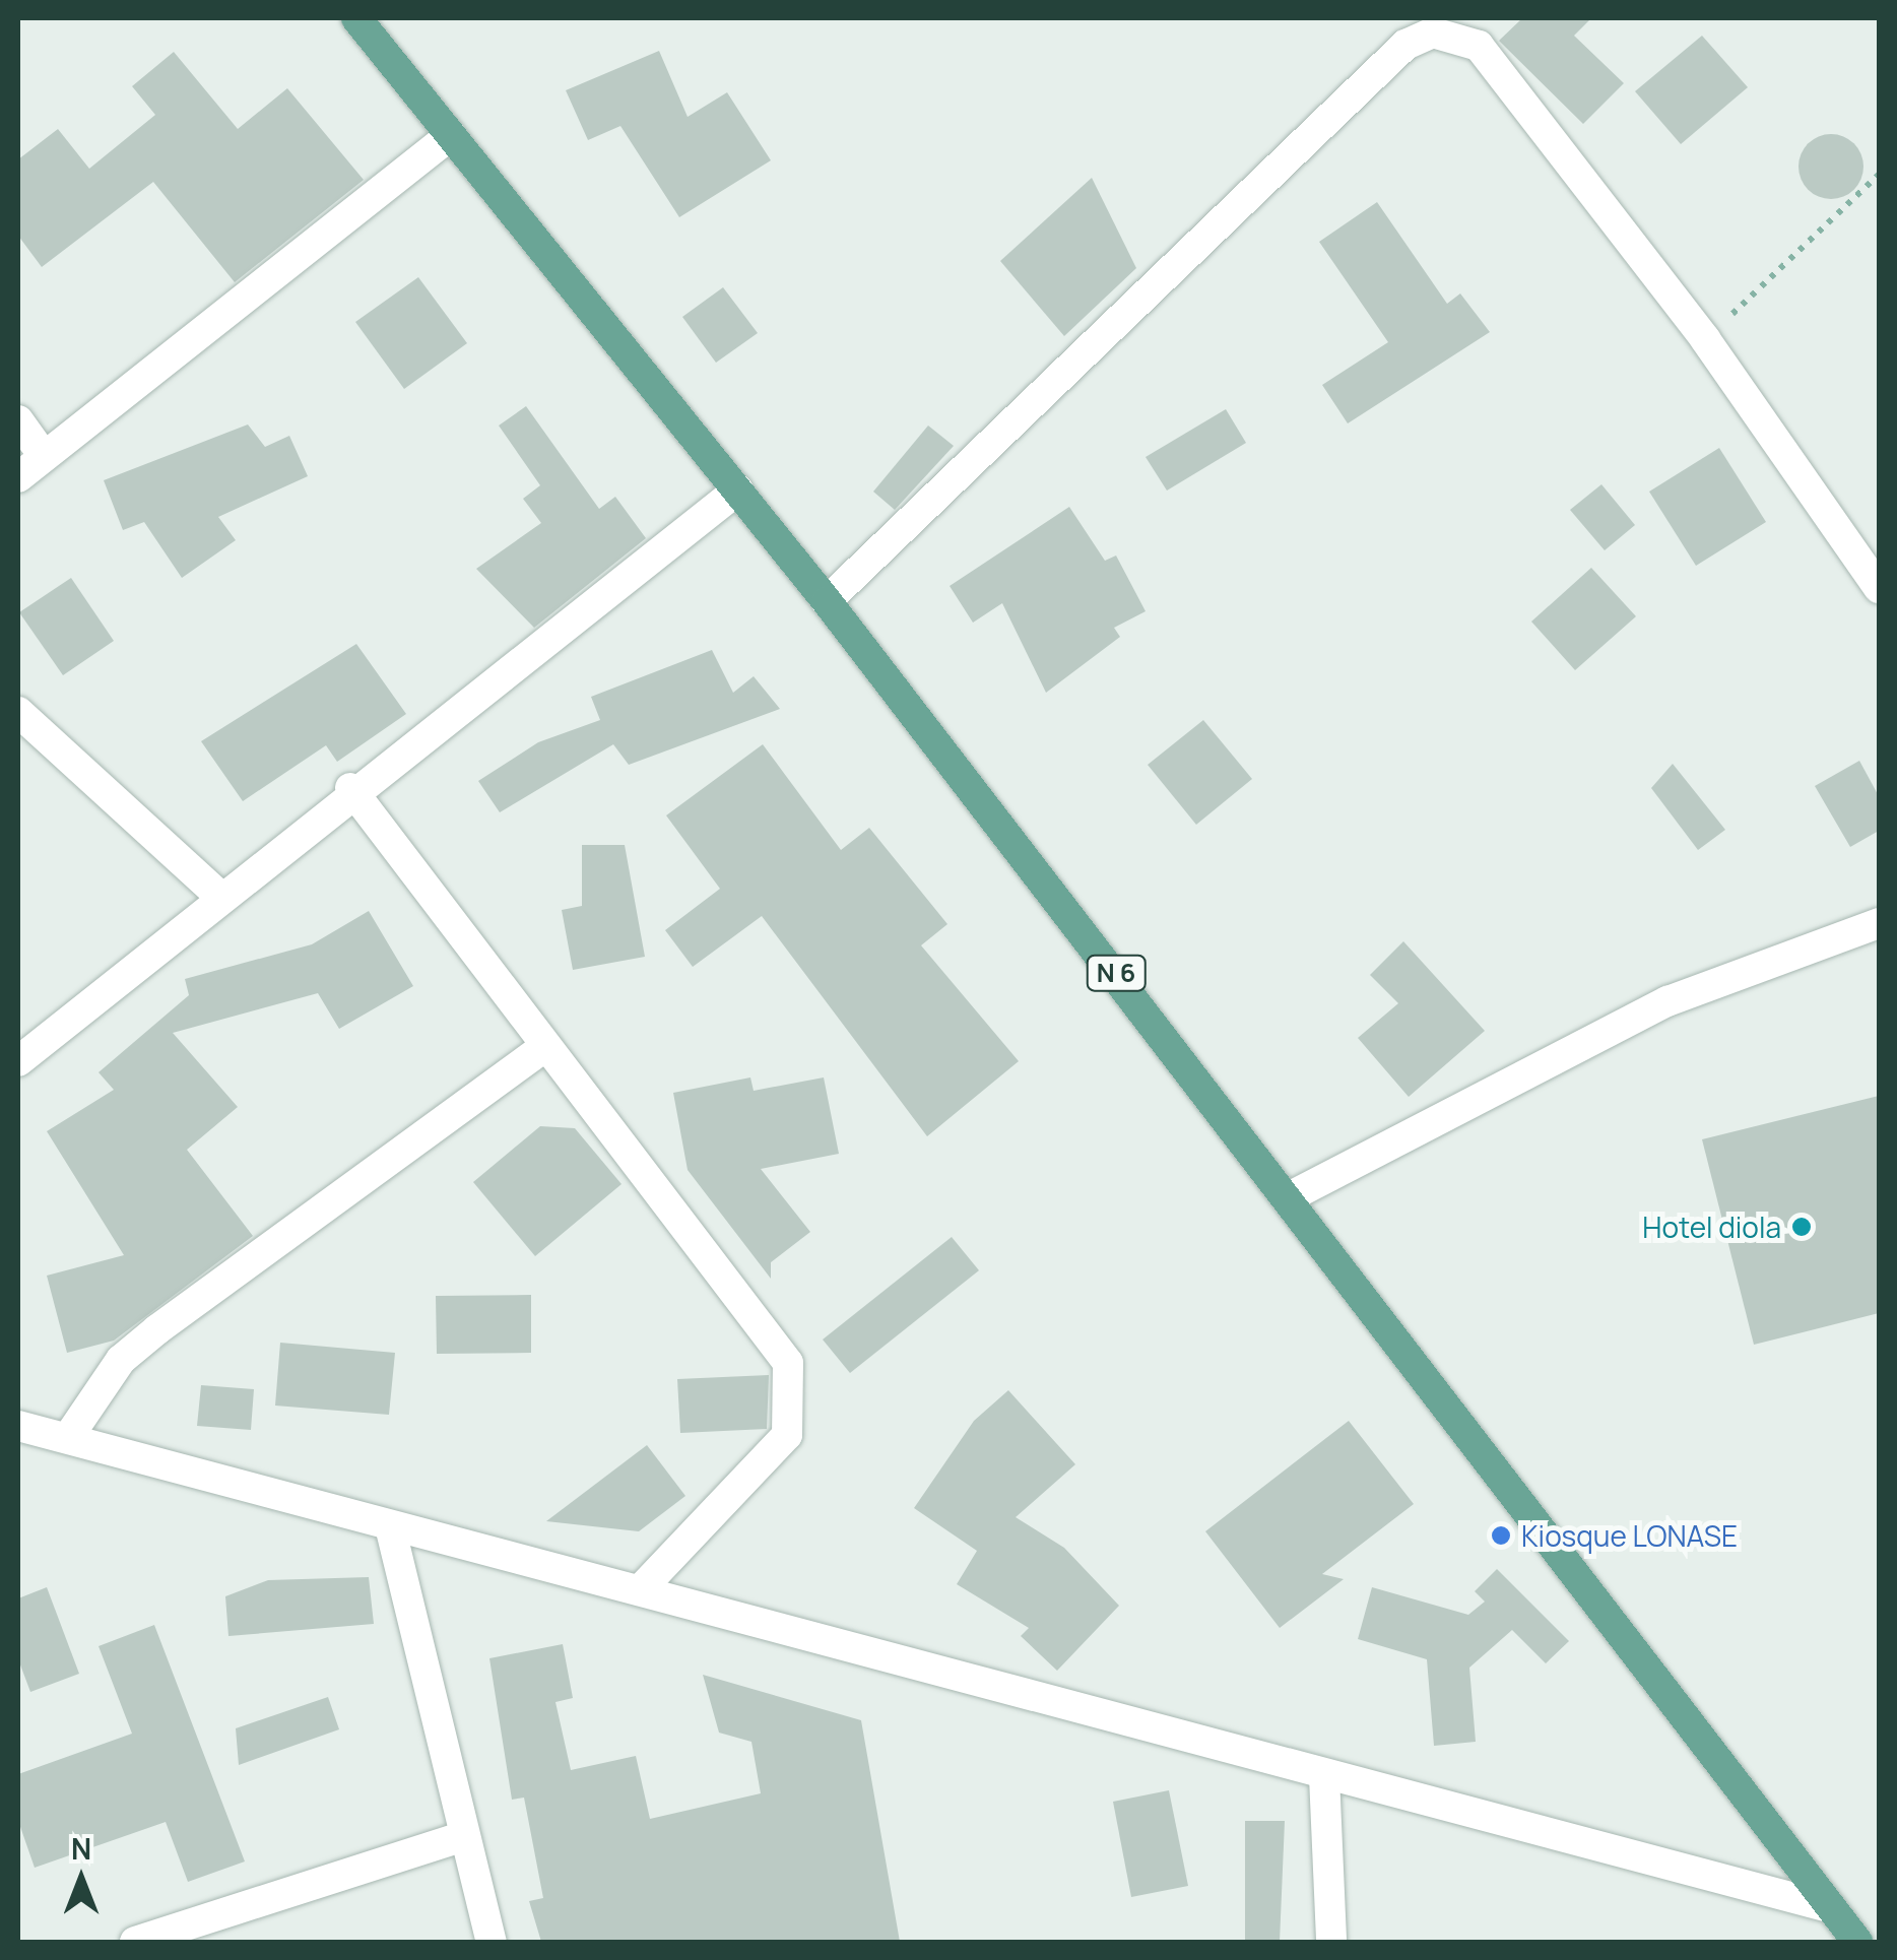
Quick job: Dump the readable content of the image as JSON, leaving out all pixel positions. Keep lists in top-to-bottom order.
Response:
{
  "streets": {
    "main road": ["N 6"]
  },
  "places": ["Hotel diola", "Kiosque LONASE"],
  "north": "top"
}
